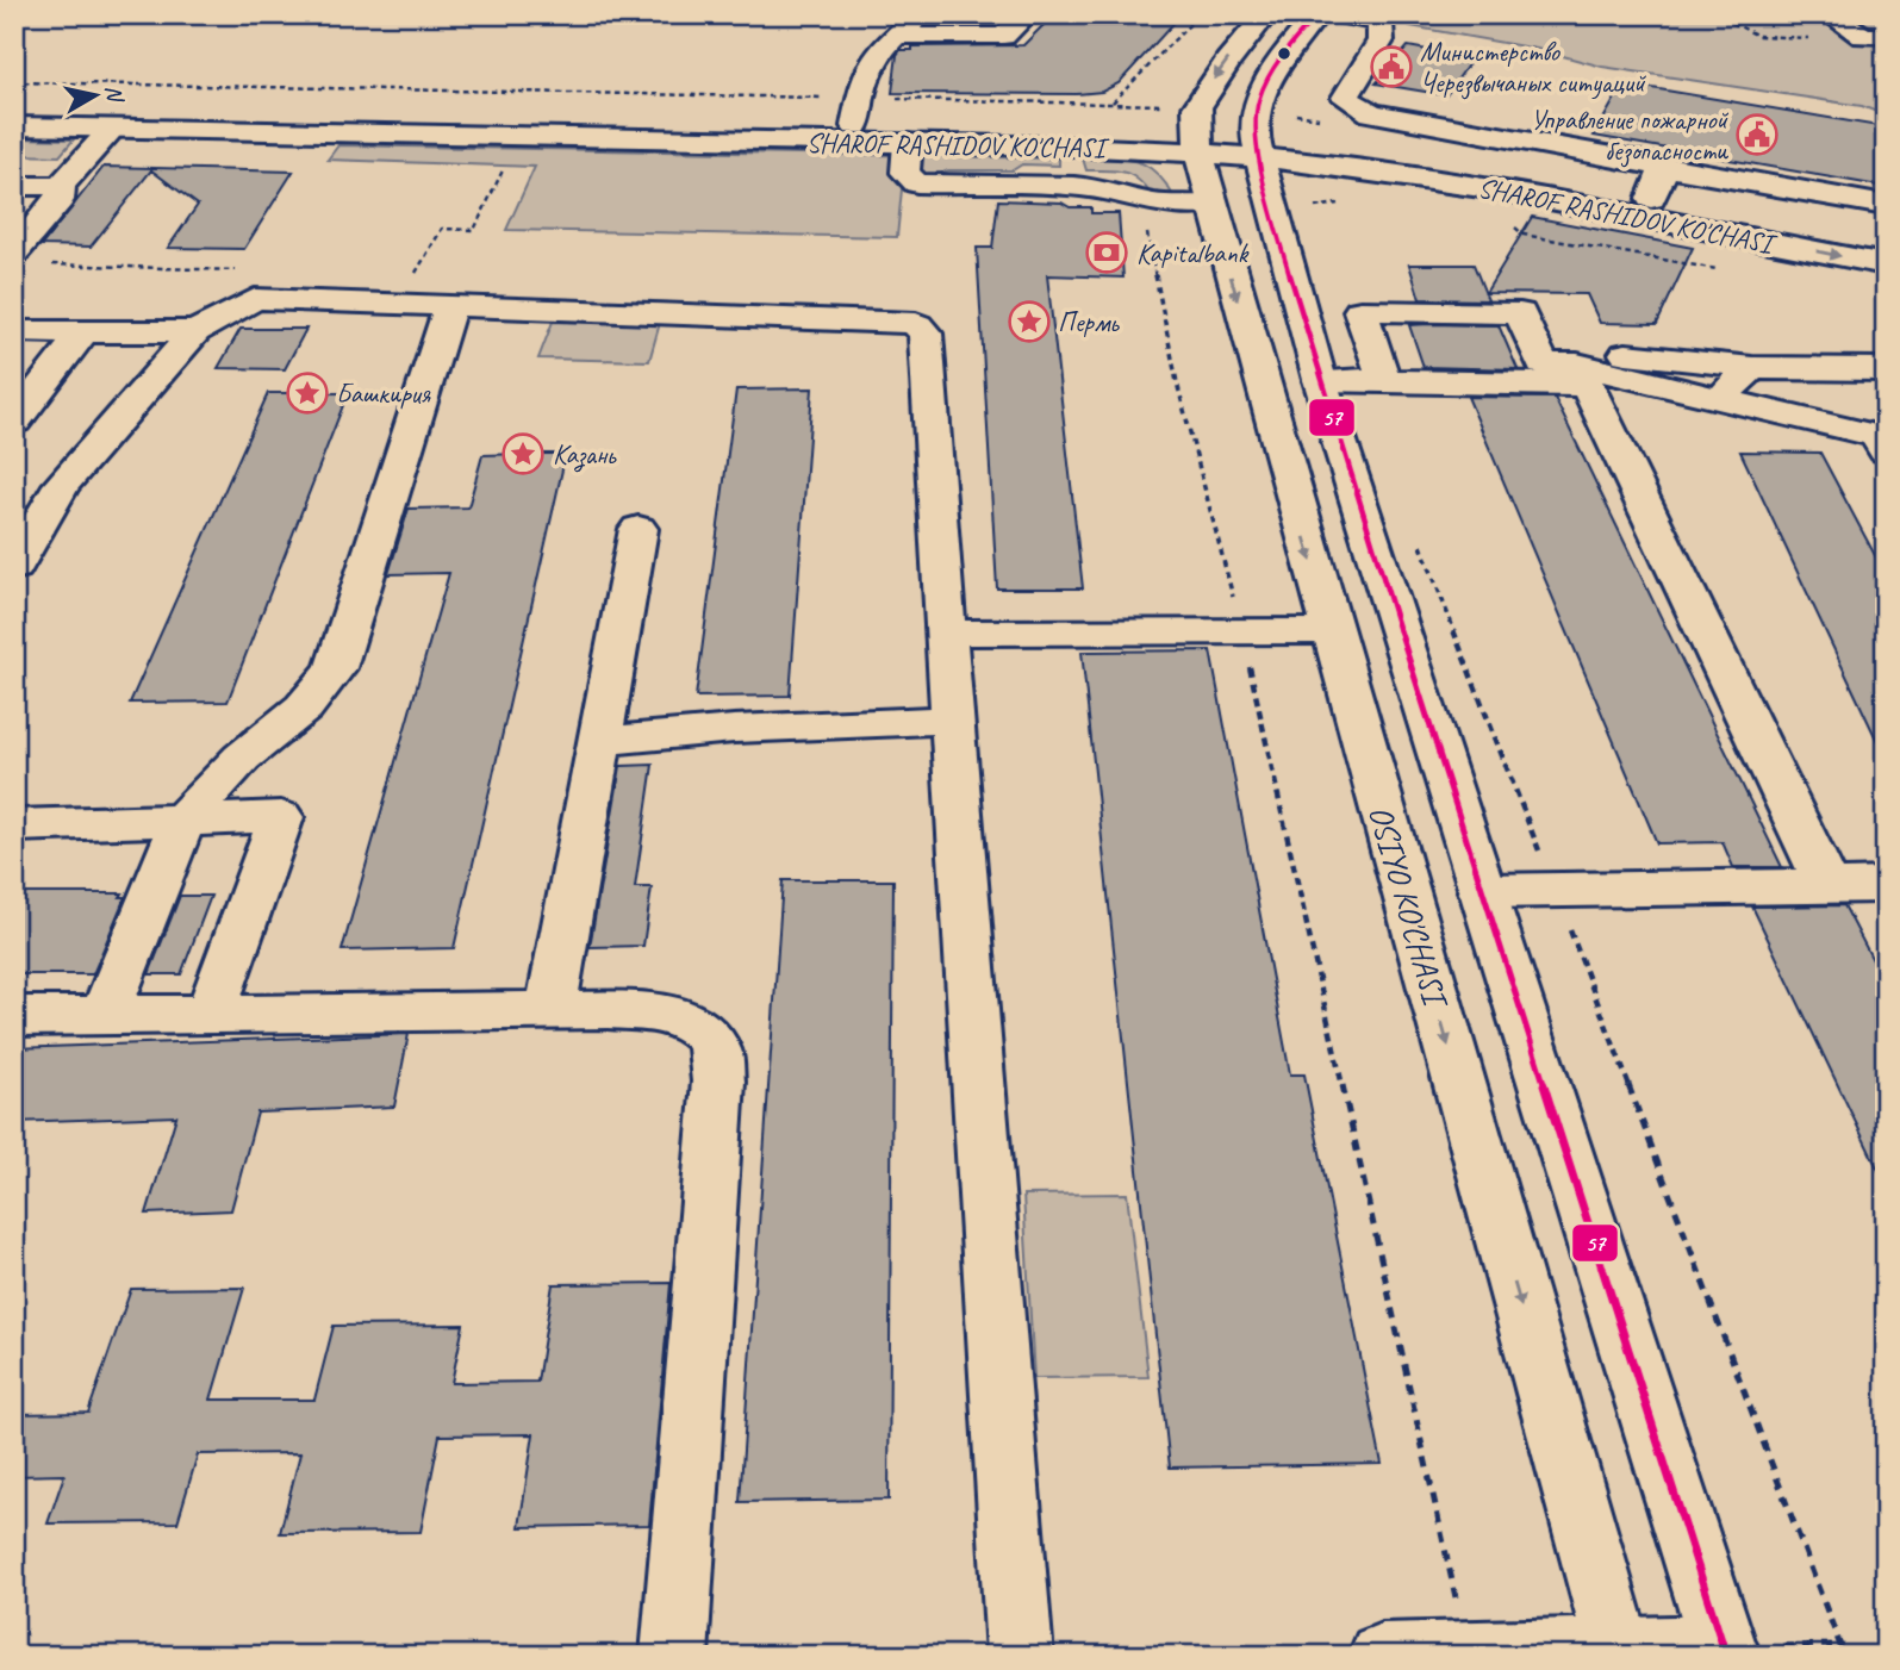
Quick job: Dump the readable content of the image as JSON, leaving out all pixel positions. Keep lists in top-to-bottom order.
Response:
{
  "streets": {
    "main road": ["SHAROF RASHIDOV KO'CHASI", "OSIYO KO'CHASI"]
  },
  "crossings": [
    ["SHAROF RASHIDOV KO'CHASI", "OSIYO KO'CHASI"]
  ],
  "places": {
    "public building": ["Министерство Черезвычаных ситуаций", "Управление пожарной безопасности"],
    "bank": ["Kapitalbank"],
    "place": ["Пермь", "Башкирия", "Казань"]
  },
  "lines": ["transit line 57"],
  "north": "right"
}
